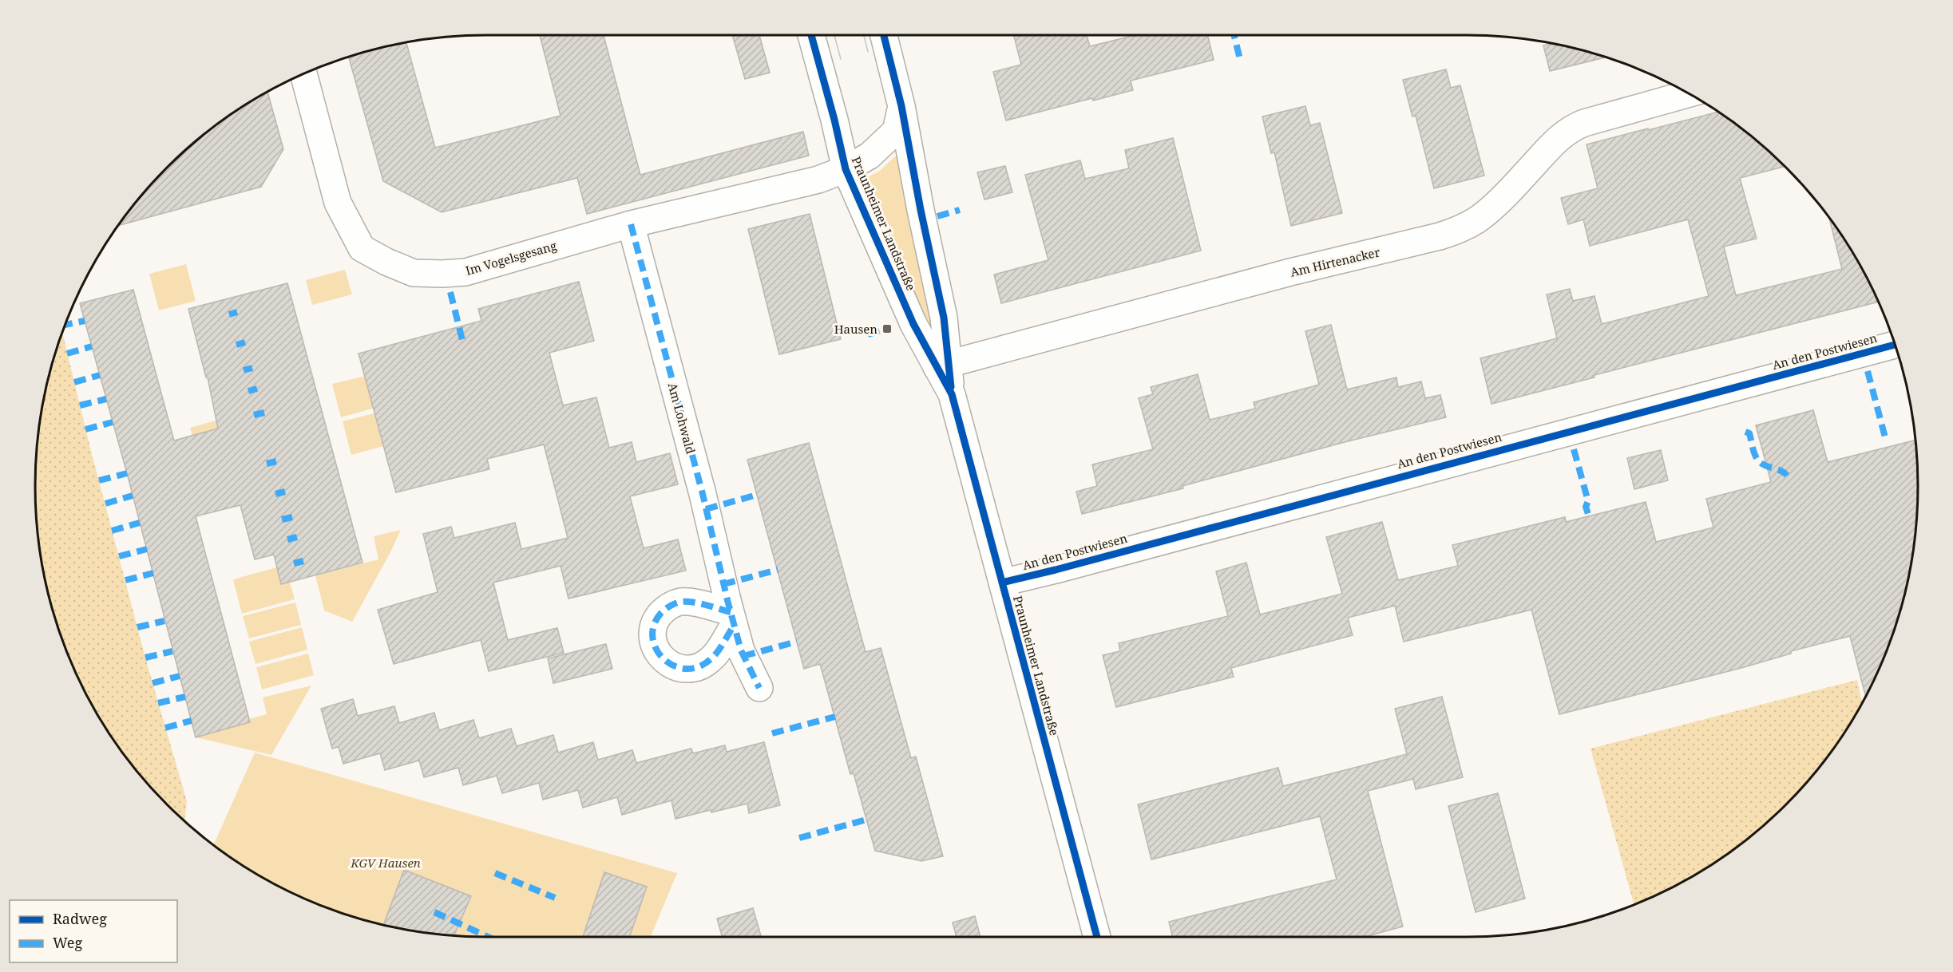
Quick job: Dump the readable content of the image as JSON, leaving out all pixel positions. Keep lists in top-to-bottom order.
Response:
{
  "streets": {
    "street": [
      "Praunheimer Landstraße",
      "Im Vogelsgesang",
      "Am Hirtenacker",
      "An den Postwiesen",
      "Am Lohwald"
    ]
  },
  "crossings": [
    ["Praunheimer Landstraße", "Im Vogelsgesang"],
    ["Praunheimer Landstraße", "Am Hirtenacker"],
    ["Praunheimer Landstraße", "An den Postwiesen"],
    ["Im Vogelsgesang", "Am Lohwald"]
  ],
  "parks": ["KGV Hausen"],
  "places": {
    "transit": ["Hausen"]
  },
  "legend": ["Radweg", "Weg"]
}
